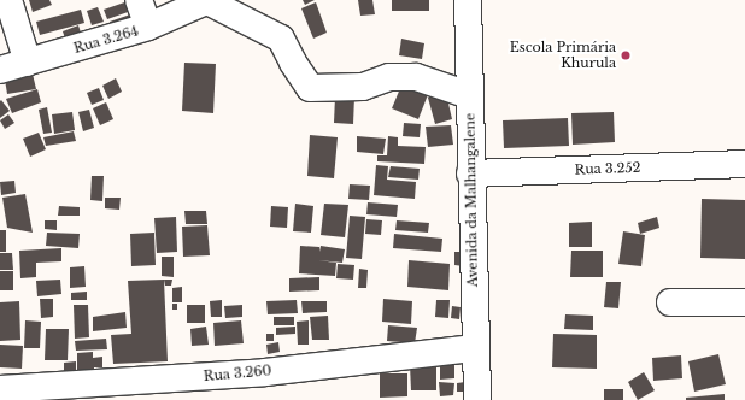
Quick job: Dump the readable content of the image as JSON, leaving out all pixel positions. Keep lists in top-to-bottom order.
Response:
{
  "streets": {
    "street": [
      "Rua 3.264",
      "Rua 3.252",
      "Avenida da Malhangalene",
      "Rua 3.260"
    ]
  },
  "crossings": [
    ["Rua 3.252", "Avenida da Malhangalene"],
    ["Avenida da Malhangalene", "Rua 3.260"]
  ],
  "places": ["Escola Primária Khurula"]
}
